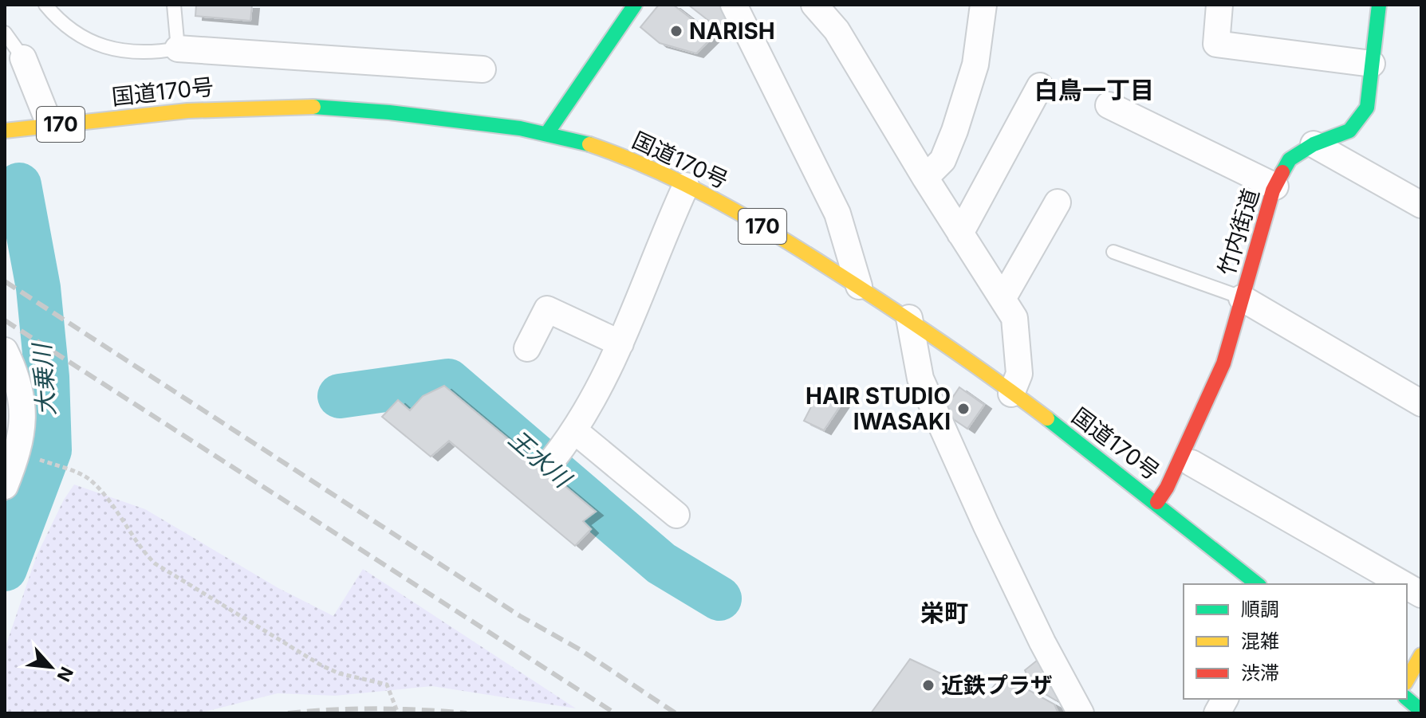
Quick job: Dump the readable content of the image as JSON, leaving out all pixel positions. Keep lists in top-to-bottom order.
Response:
{
  "streets": {
    "main road": ["国道170号", "170", "竹内街道"]
  },
  "crossings": [
    ["国道170号", "竹内街道"]
  ],
  "districts": ["白鳥一丁目", "栄町"],
  "water": ["大乗川", "王水川"],
  "places": ["NARISH", "HAIR STUDIO IWASAKI", "近鉄プラザ"],
  "legend": ["順調", "混雑", "渋滞"],
  "north": "bottom right"
}
